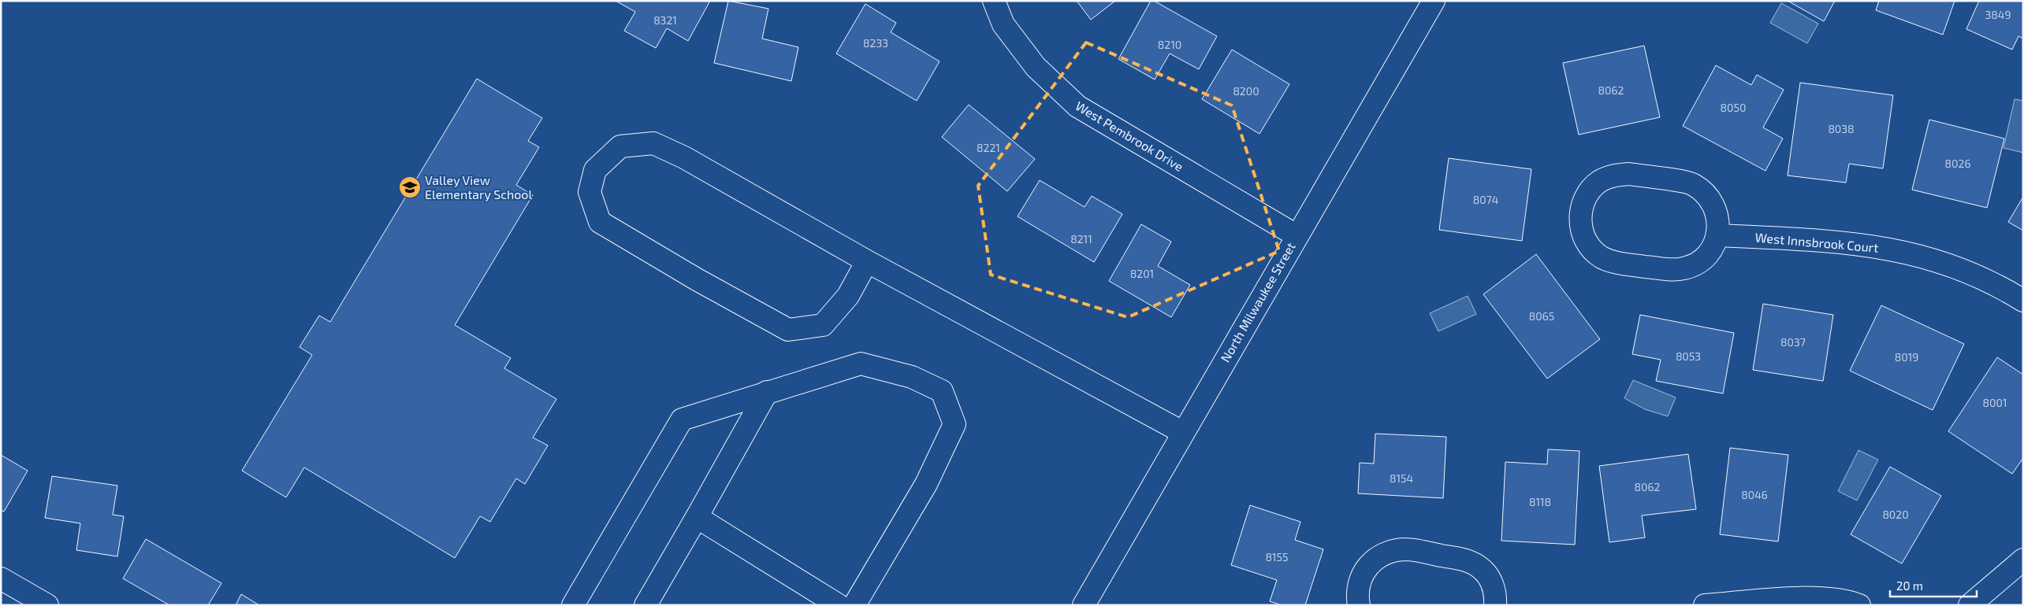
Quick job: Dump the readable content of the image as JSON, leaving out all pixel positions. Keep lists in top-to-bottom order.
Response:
{
  "streets": {
    "street": ["West Pembrook Drive", "West Innsbrook Court", "North Milwaukee Street"]
  },
  "crossings": [
    ["West Pembrook Drive", "North Milwaukee Street"]
  ],
  "places": {
    "school or university": ["Valley View Elementary School"]
  },
  "house_numbers": [
    "3849",
    "8321",
    "8233",
    "8210",
    "8062",
    "8200",
    "8050",
    "8038",
    "8221",
    "8026",
    "8074",
    "8211",
    "8201",
    "8065",
    "8037",
    "8053",
    "8019",
    "8001",
    "8154",
    "8062",
    "8046",
    "8118",
    "8020",
    "8155"
  ],
  "scale_bar": "20 m"
}
